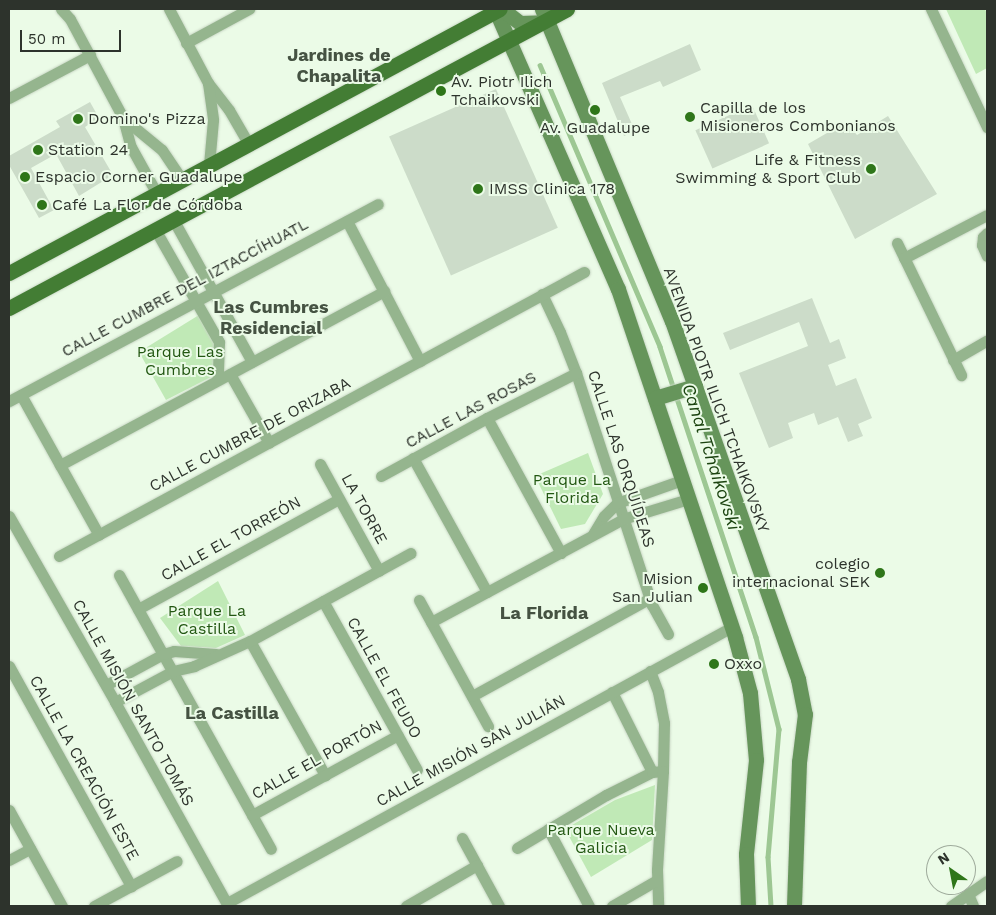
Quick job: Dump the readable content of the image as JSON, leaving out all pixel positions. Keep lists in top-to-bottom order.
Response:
{
  "streets": {
    "street": [
      "CALLE CUMBRE DEL IZTACCÍHUATL",
      "AVENIDA PIOTR ILICH TCHAIKOVSKY",
      "CALLE LAS ROSAS",
      "CALLE CUMBRE DE ORIZABA",
      "CALLE LAS ORQUÍDEAS",
      "LA TORRE",
      "CALLE EL TORREÓN",
      "CALLE EL FEUDO",
      "CALLE MISIÓN SANTO TOMÁS",
      "CALLE MISIÓN SAN JULIÁN",
      "CALLE EL PORTÓN",
      "CALLE LA CREACIÓN ESTE"
    ]
  },
  "crossings": [
    ["CALLE LAS ROSAS", "CALLE LAS ORQUÍDEAS"],
    ["CALLE CUMBRE DE ORIZABA", "CALLE LAS ORQUÍDEAS"],
    ["LA TORRE", "CALLE EL TORREÓN"],
    ["CALLE EL FEUDO", "CALLE EL PORTÓN"],
    ["CALLE MISIÓN SANTO TOMÁS", "CALLE MISIÓN SAN JULIÁN"]
  ],
  "districts": [
    "Jardines de Chapalita",
    "Las Cumbres Residencial",
    "La Florida",
    "La Castilla"
  ],
  "water": ["Canal Tchaikovski"],
  "parks": [
    "Parque Las Cumbres",
    "Parque La Florida",
    "Parque La Castilla",
    "Parque Nueva Galicia"
  ],
  "places": [
    "Av. Piotr Ilich Tchaikovski",
    "Av. Guadalupe",
    "Capilla de los Misioneros Combonianos",
    "Domino's Pizza",
    "Station 24",
    "Life & Fitness Swimming & Sport Club",
    "Espacio Corner Guadalupe",
    "IMSS Clinica 178",
    "Café La Flor de Córdoba",
    "colegio internacional SEK",
    "Mision San Julian",
    "Oxxo"
  ],
  "scale_bar": "50 m",
  "north": "top left"
}
